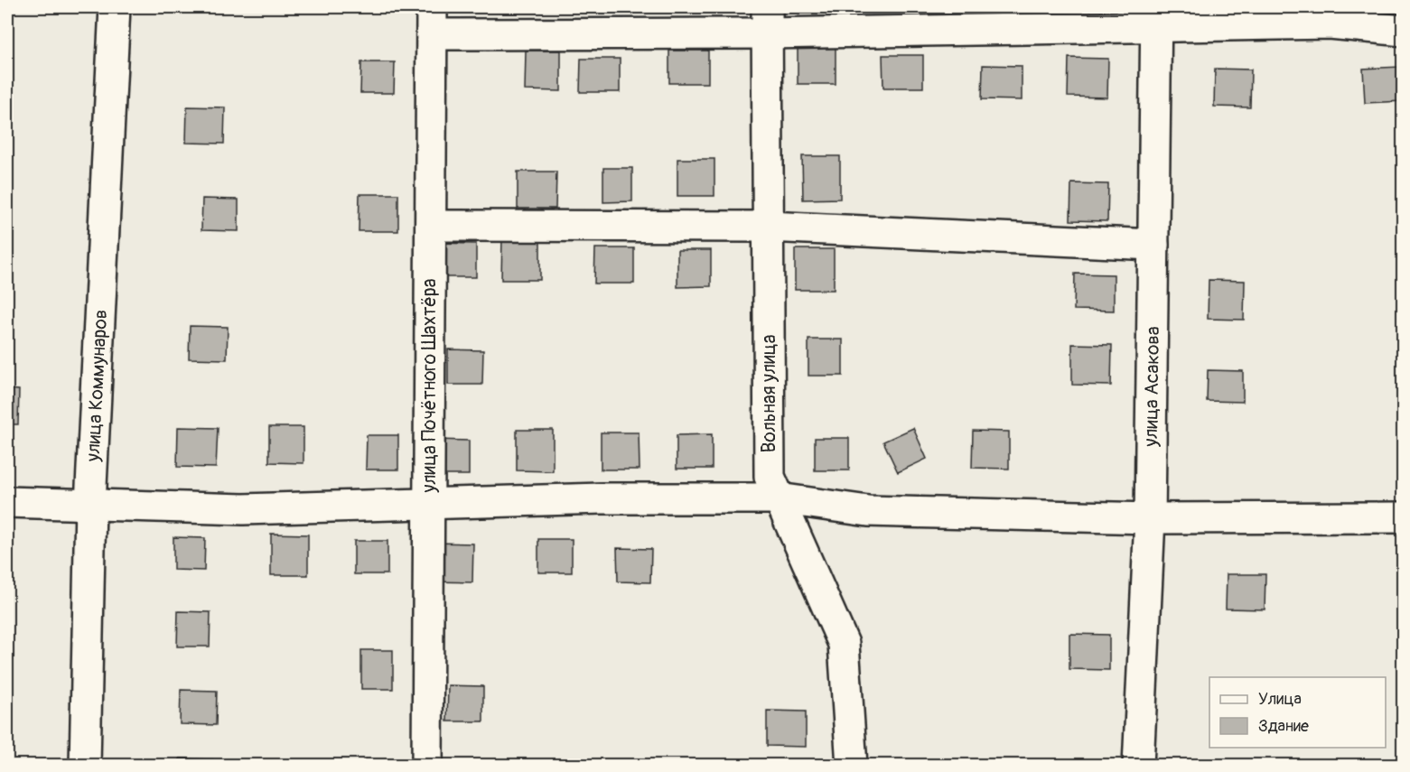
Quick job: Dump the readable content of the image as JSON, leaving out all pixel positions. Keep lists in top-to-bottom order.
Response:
{
  "streets": {
    "street": [
      "улица Коммунаров",
      "улица Почётного Шахтёра",
      "улица Асакова",
      "Вольная улица"
    ]
  },
  "legend": ["Улица", "Здание"]
}
